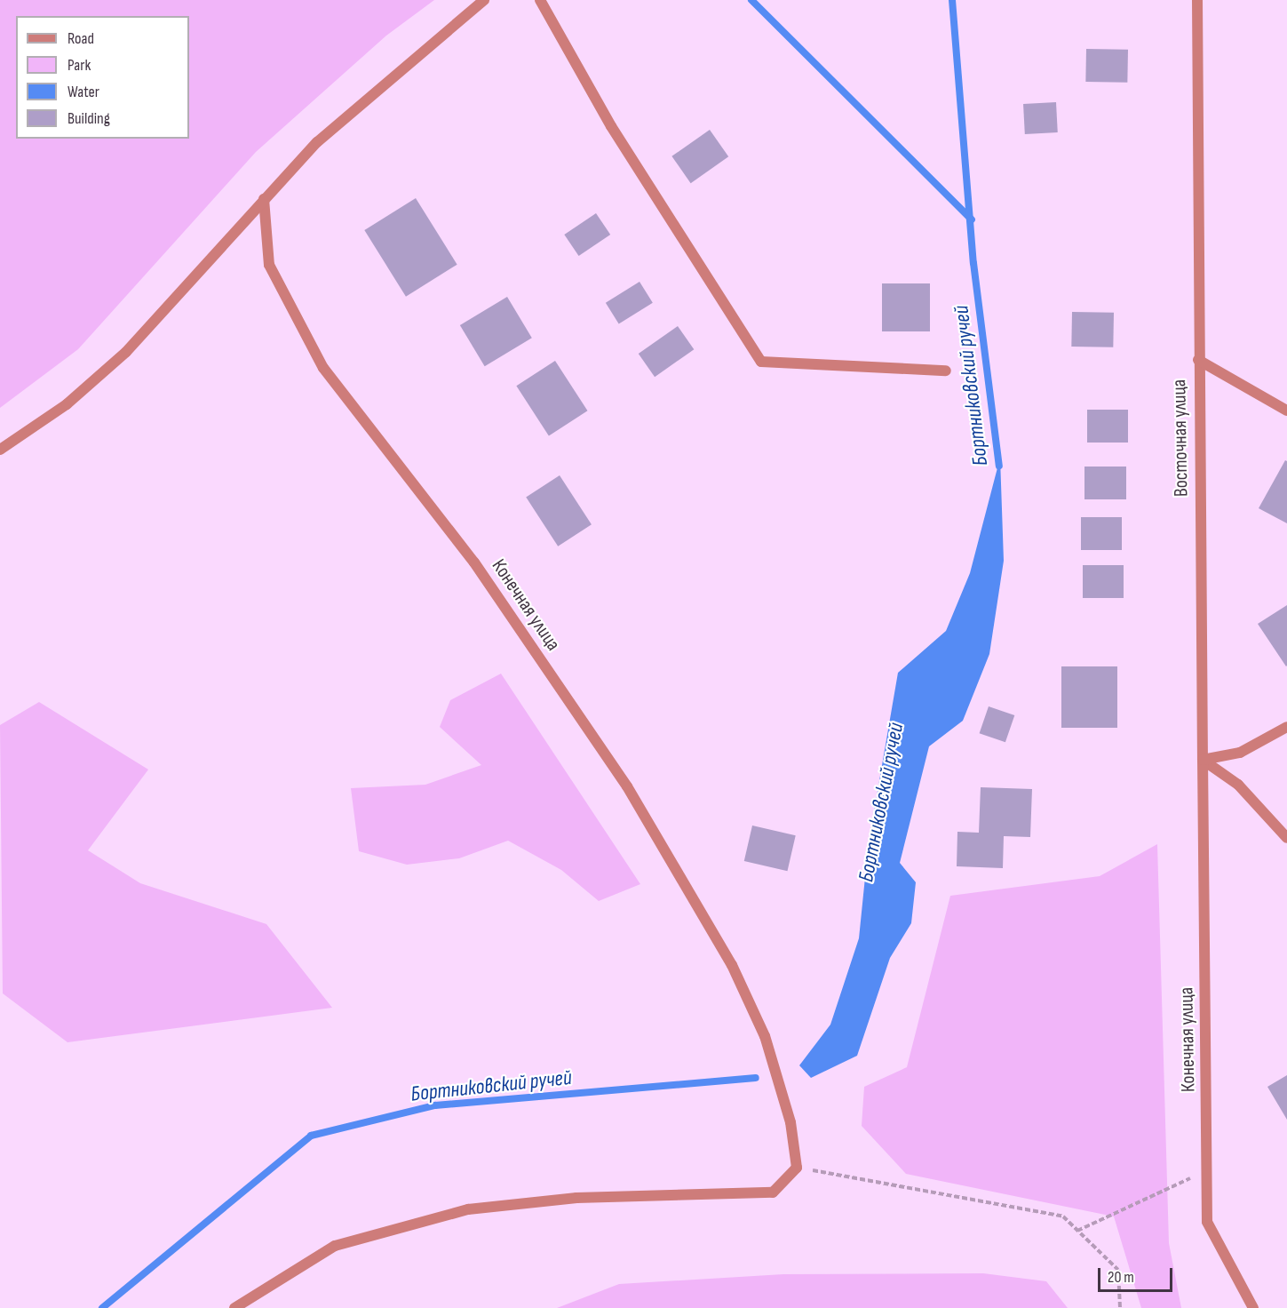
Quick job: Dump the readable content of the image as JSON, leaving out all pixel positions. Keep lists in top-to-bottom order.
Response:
{
  "streets": {
    "street": ["Восточная улица", "Конечная улица"]
  },
  "crossings": [
    ["Восточная улица", "Конечная улица"]
  ],
  "water": ["Бортниковский ручей"],
  "legend": [
    "Road",
    "Park",
    "Water",
    "Building"
  ],
  "scale_bar": "20 m"
}
